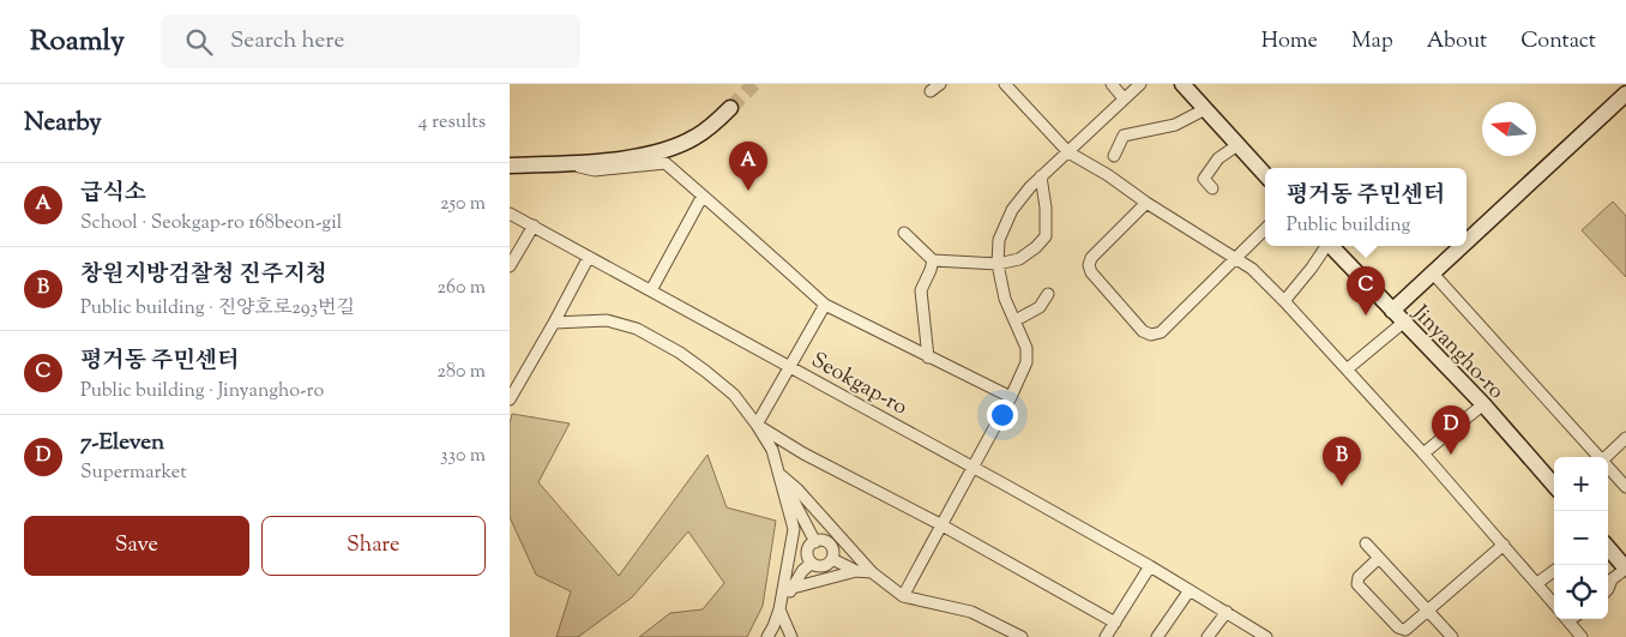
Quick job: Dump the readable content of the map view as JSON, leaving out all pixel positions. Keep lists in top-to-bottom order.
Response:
{
  "streets": {
    "street": ["Jinyangho-ro", "Seokgap-ro"]
  },
  "north": "left",
  "page": {
    "header": "Roamly",
    "search": "Search here",
    "nav": [
      "Home",
      "Map",
      "About",
      "Contact"
    ],
    "heading": ["Nearby", "4 results"],
    "pins": [
      "A",
      "C",
      "D",
      "B"
    ],
    "list": [
      {
        "mark": "A",
        "name": "급식소",
        "note": "School · Seokgap-ro 168beon-gil",
        "value": "250 m"
      },
      {
        "mark": "B",
        "name": "창원지방검찰청 진주지청",
        "note": "Public building · 진양호로293번길",
        "value": "260 m"
      },
      {
        "mark": "C",
        "name": "평거동 주민센터",
        "note": "Public building · Jinyangho-ro",
        "value": "280 m"
      },
      {
        "mark": "D",
        "name": "7-Eleven",
        "note": "Supermarket",
        "value": "330 m"
      }
    ],
    "popup": ["평거동 주민센터", "Public building"],
    "map_buttons": ["+", "−"],
    "buttons": ["Save", "Share"]
  }
}
